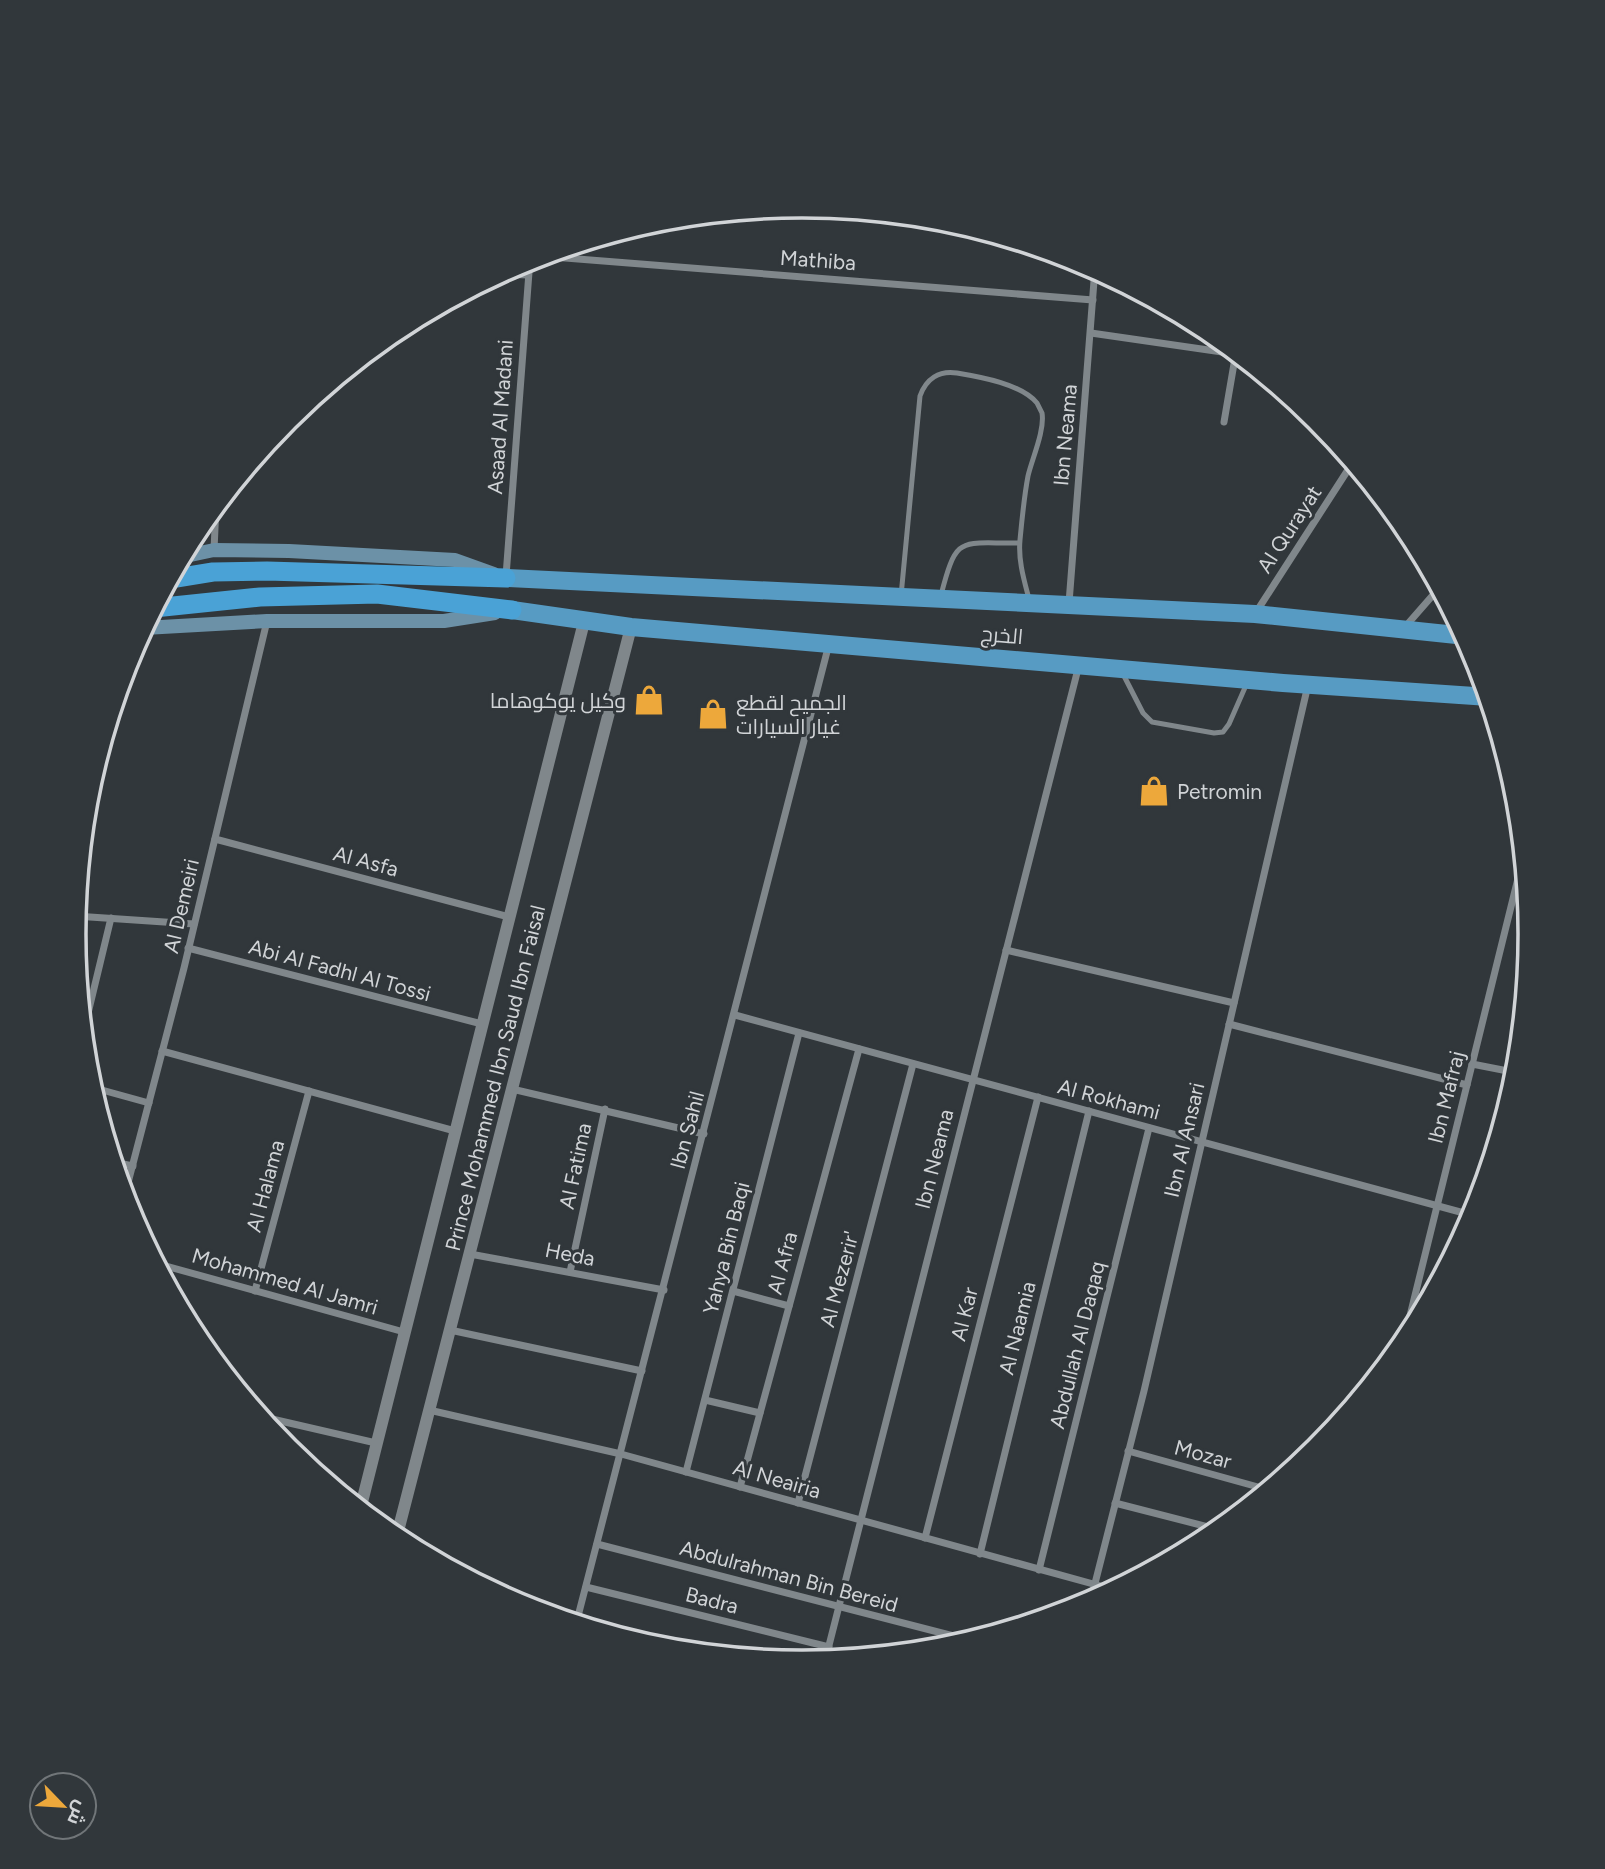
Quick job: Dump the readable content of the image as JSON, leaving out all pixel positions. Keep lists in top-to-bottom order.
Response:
{
  "streets": {
    "main road": ["الخرج"],
    "street": [
      "Mathiba",
      "Asaad Al Madani",
      "Ibn Neama",
      "Al Qurayat",
      "Al Asfa",
      "Al Demeiri",
      "Abi Al Fadhl Al Tossi",
      "Prince Mohammed Ibn Saud Ibn Faisal",
      "Ibn Mafraj",
      "Al Rokhami",
      "Ibn Sahil",
      "Ibn Al Ansari",
      "Al Fatima",
      "Al Halama",
      "Yahya Bin Baqi",
      "Heda",
      "Al Afra",
      "Al Mezerir'",
      "Mohammed Al Jamri",
      "Al Kar",
      "Al Naamia",
      "Abdullah Al Daqaq",
      "Mozar",
      "Al Neairia",
      "Abdulrahman Bin Bereid",
      "Badra"
    ]
  },
  "crossings": [
    ["Mathiba", "Ibn Neama"],
    ["Ibn Neama", "الخرج"],
    ["Ibn Neama", "Al Rokhami"],
    ["Ibn Neama", "Al Neairia"],
    ["Ibn Neama", "Abdulrahman Bin Bereid"],
    ["Ibn Neama", "Badra"],
    ["الخرج", "Prince Mohammed Ibn Saud Ibn Faisal"],
    ["الخرج", "Ibn Sahil"],
    ["الخرج", "Ibn Al Ansari"],
    ["Al Asfa", "Al Demeiri"],
    ["Al Asfa", "Prince Mohammed Ibn Saud Ibn Faisal"],
    ["Al Demeiri", "Abi Al Fadhl Al Tossi"],
    ["Abi Al Fadhl Al Tossi", "Prince Mohammed Ibn Saud Ibn Faisal"],
    ["Prince Mohammed Ibn Saud Ibn Faisal", "Heda"],
    ["Prince Mohammed Ibn Saud Ibn Faisal", "Mohammed Al Jamri"],
    ["Prince Mohammed Ibn Saud Ibn Faisal", "Al Neairia"],
    ["Ibn Mafraj", "Al Rokhami"],
    ["Al Rokhami", "Ibn Sahil"],
    ["Al Rokhami", "Ibn Al Ansari"],
    ["Al Rokhami", "Yahya Bin Baqi"],
    ["Al Rokhami", "Al Afra"],
    ["Al Rokhami", "Al Mezerir'"],
    ["Al Rokhami", "Al Kar"],
    ["Al Rokhami", "Al Naamia"],
    ["Al Rokhami", "Abdullah Al Daqaq"],
    ["Ibn Sahil", "Heda"],
    ["Ibn Sahil", "Al Neairia"],
    ["Ibn Sahil", "Abdulrahman Bin Bereid"],
    ["Ibn Sahil", "Badra"],
    ["Ibn Al Ansari", "Mozar"],
    ["Ibn Al Ansari", "Al Neairia"],
    ["Al Fatima", "Heda"],
    ["Al Halama", "Mohammed Al Jamri"],
    ["Yahya Bin Baqi", "Al Neairia"],
    ["Al Afra", "Al Neairia"],
    ["Al Mezerir'", "Al Neairia"],
    ["Al Kar", "Al Neairia"],
    ["Al Naamia", "Al Neairia"],
    ["Abdullah Al Daqaq", "Al Neairia"]
  ],
  "places": {
    "shop": ["وكيل يوكوهاما", "الجميح لقطع غيار السيارات", "Petromin"]
  },
  "north": "bottom right"
}
